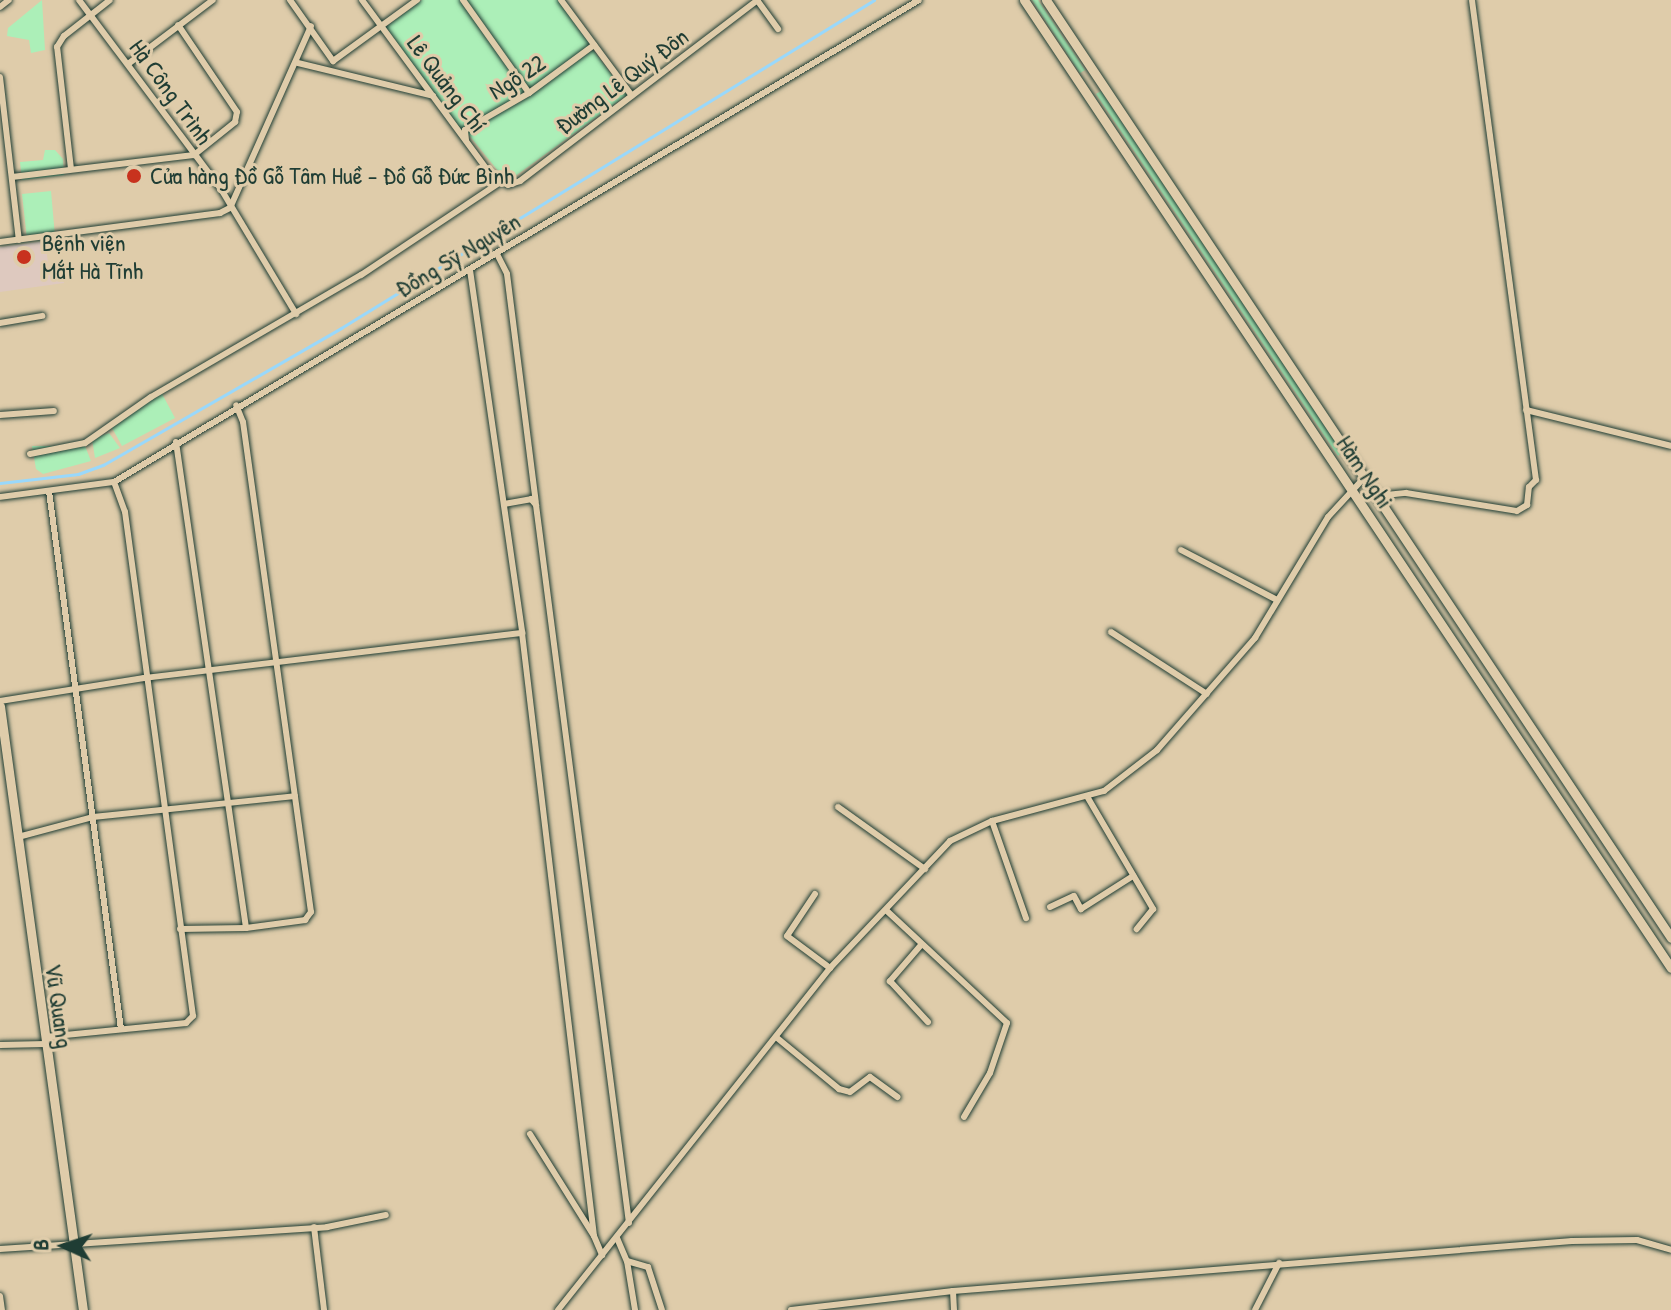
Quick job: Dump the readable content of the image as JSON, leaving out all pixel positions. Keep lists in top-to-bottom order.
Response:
{
  "streets": {
    "main road": ["Hàm Nghi", "Vũ Quang"],
    "street": [
      "Ngõ 22",
      "Đường Lê Quý Đôn",
      "Lê Quảng Chí",
      "Hà Công Trình",
      "Đồng Sỹ Nguyên"
    ]
  },
  "crossings": [
    ["Ngõ 22", "Lê Quảng Chí"],
    ["Đường Lê Quý Đôn", "Lê Quảng Chí"],
    ["Đường Lê Quý Đôn", "Hà Công Trình"]
  ],
  "places": ["Cửa hàng Đồ Gỗ Tâm Huề - Đồ Gỗ Đức Bình", "Bệnh viện Mắt Hà Tĩnh"],
  "north": "left"
}
